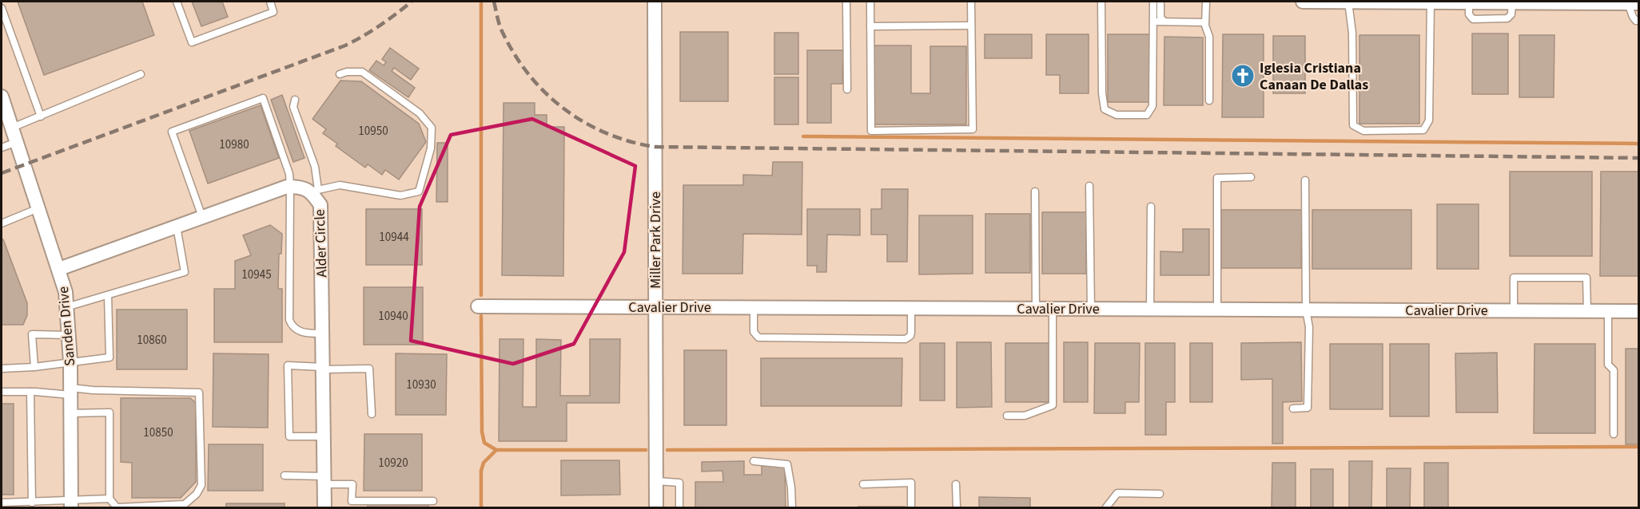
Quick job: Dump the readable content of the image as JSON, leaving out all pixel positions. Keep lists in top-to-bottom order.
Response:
{
  "streets": {
    "street": [
      "Miller Park Drive",
      "Alder Circle",
      "Cavalier Drive",
      "Sanden Drive"
    ]
  },
  "crossings": [
    ["Miller Park Drive", "Cavalier Drive"]
  ],
  "places": {
    "church": ["Iglesia Cristiana Canaan De Dallas"]
  },
  "house_numbers": [
    "10950",
    "10980",
    "10944",
    "10945",
    "10940",
    "10860",
    "10930",
    "10850",
    "10920"
  ]
}
